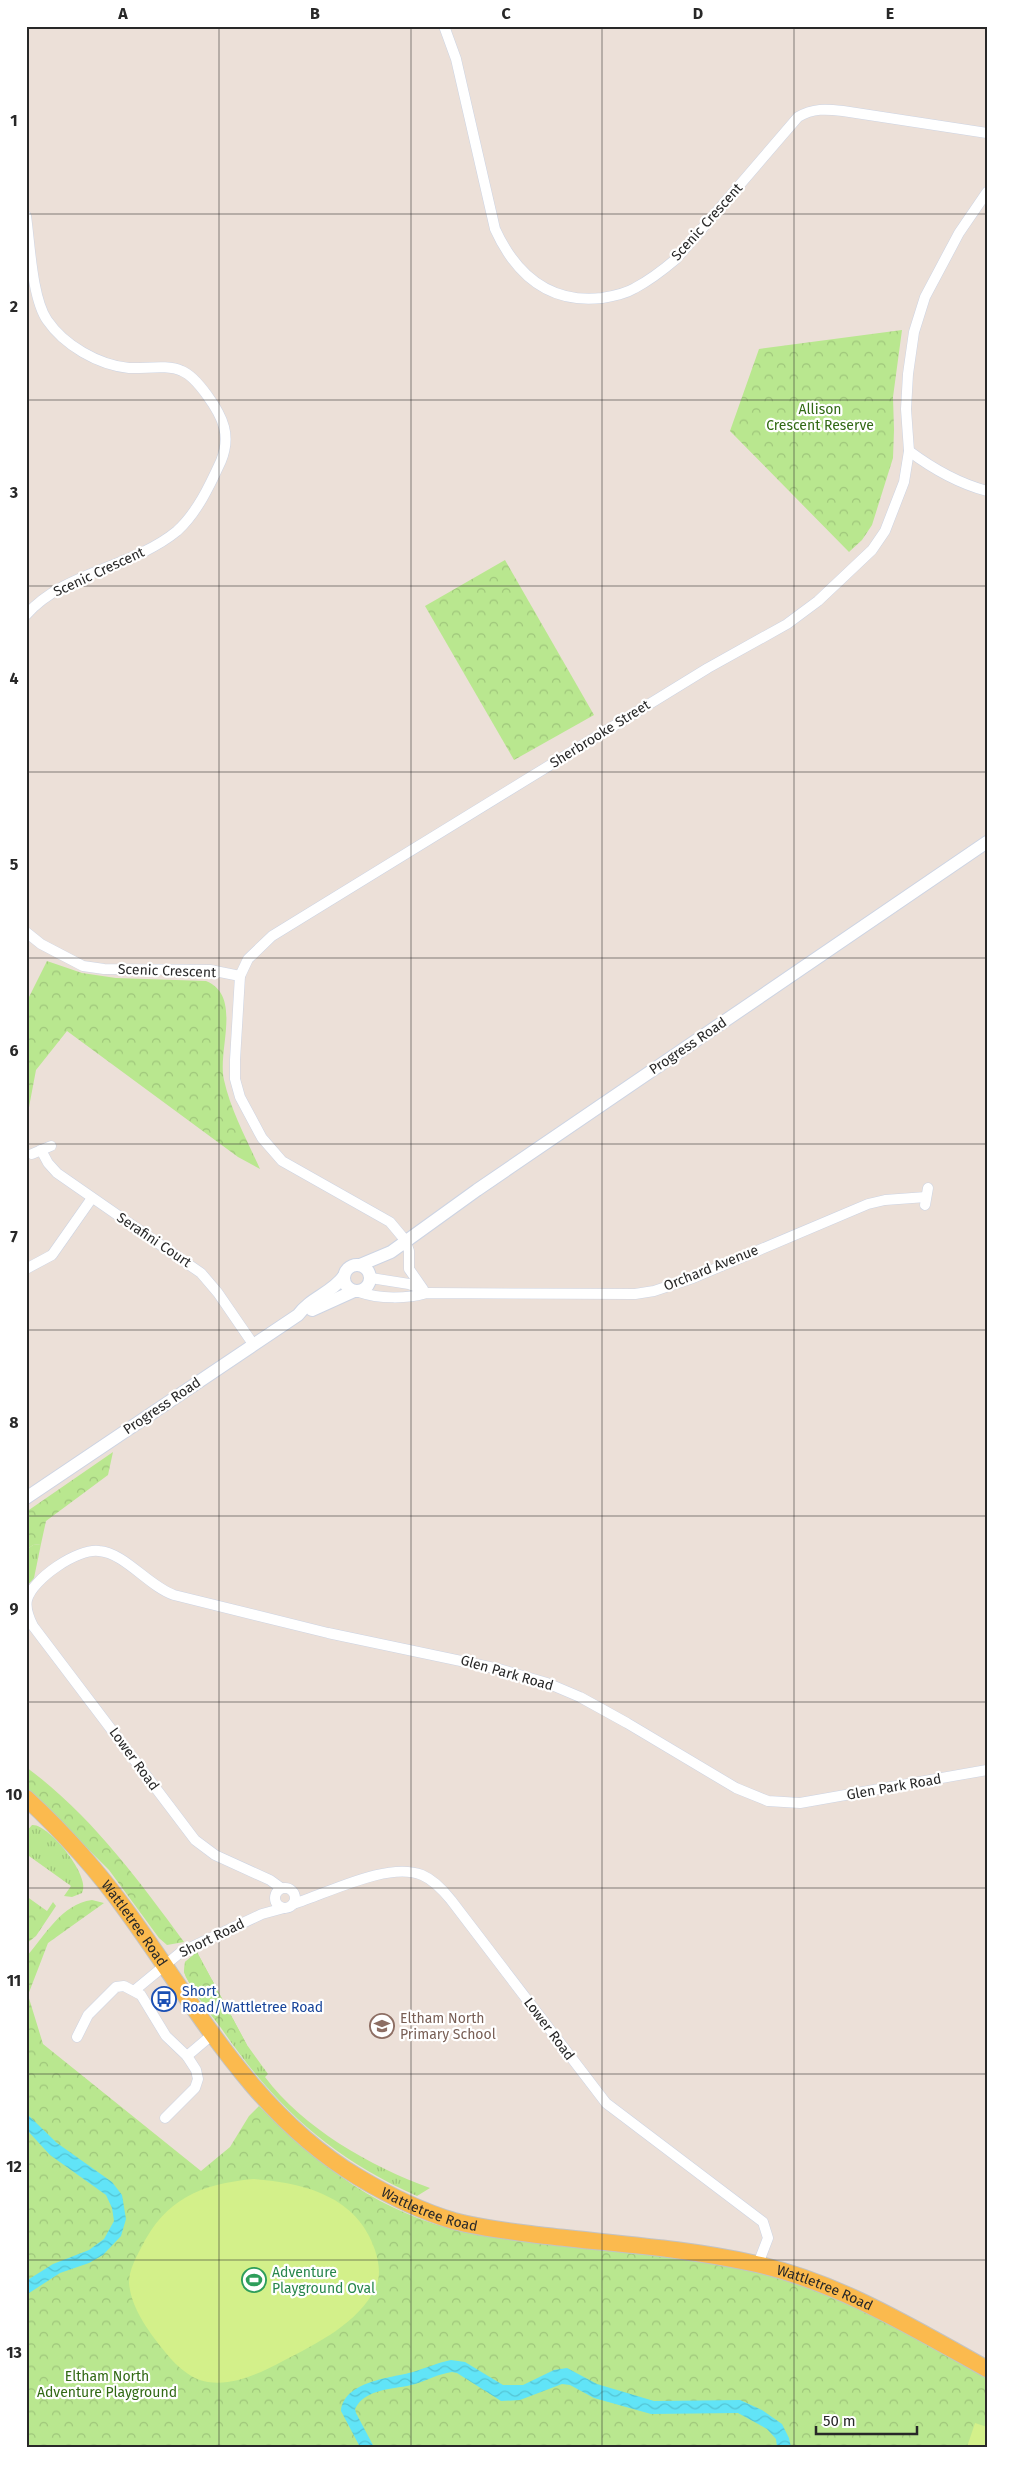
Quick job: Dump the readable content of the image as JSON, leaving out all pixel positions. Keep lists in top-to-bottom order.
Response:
{
  "streets": {
    "main road": ["Wattletree Road"],
    "street": [
      "Scenic Crescent",
      "Sherbrooke Street",
      "Progress Road",
      "Serafini Court",
      "Orchard Avenue",
      "Glen Park Road",
      "Lower Road",
      "Short Road"
    ]
  },
  "crossings": [
    ["Scenic Crescent", "Sherbrooke Street"],
    ["Progress Road", "Serafini Court"],
    ["Progress Road", "Orchard Avenue"],
    ["Glen Park Road", "Lower Road"],
    ["Lower Road", "Wattletree Road"],
    ["Lower Road", "Short Road"],
    ["Wattletree Road", "Short Road"]
  ],
  "parks": ["Allison Crescent Reserve", "Eltham North Adventure Playground"],
  "places": {
    "bus stop": ["Short Road/Wattletree Road"],
    "school or university": ["Eltham North Primary School"],
    "sports": ["Adventure Playground Oval"]
  },
  "scale_bar": "50 m",
  "grid": {
    "columns": [
      "A",
      "B",
      "C",
      "D",
      "E"
    ],
    "rows": [
      "1",
      "2",
      "3",
      "4",
      "5",
      "6",
      "7",
      "8",
      "9",
      "10",
      "11",
      "12",
      "13"
    ]
  }
}
